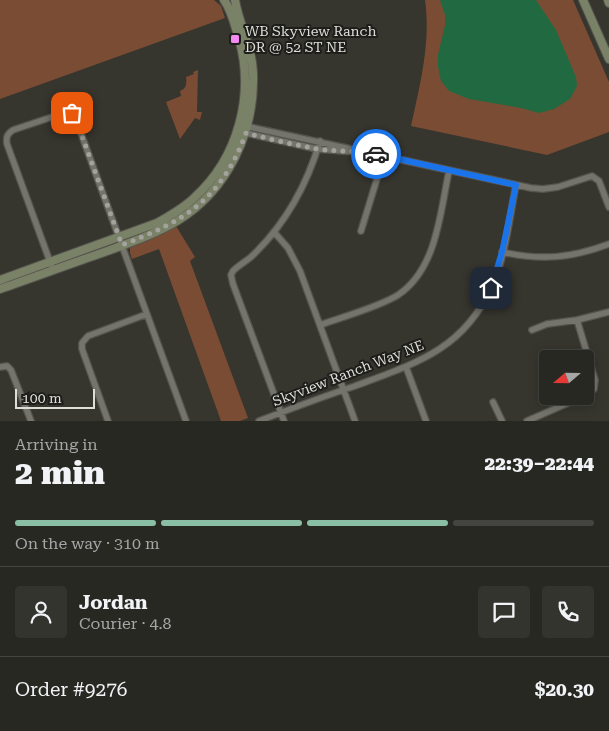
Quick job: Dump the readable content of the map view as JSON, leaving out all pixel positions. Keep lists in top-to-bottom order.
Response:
{
  "streets": {
    "street": ["Skyview Ranch Way NE"]
  },
  "places": {
    "transit": ["WB Skyview Ranch DR @ 52 ST NE"]
  },
  "scale_bar": "100 m",
  "north": "left",
  "page": {
    "scale": "100 m",
    "heading": ["2 min", "Arriving in", "22:39–22:44"],
    "panel": [
      "Jordan",
      "Courier · 4.8",
      "Order #9276",
      "$20.30"
    ],
    "bar": "On the way · 310 m"
  }
}
